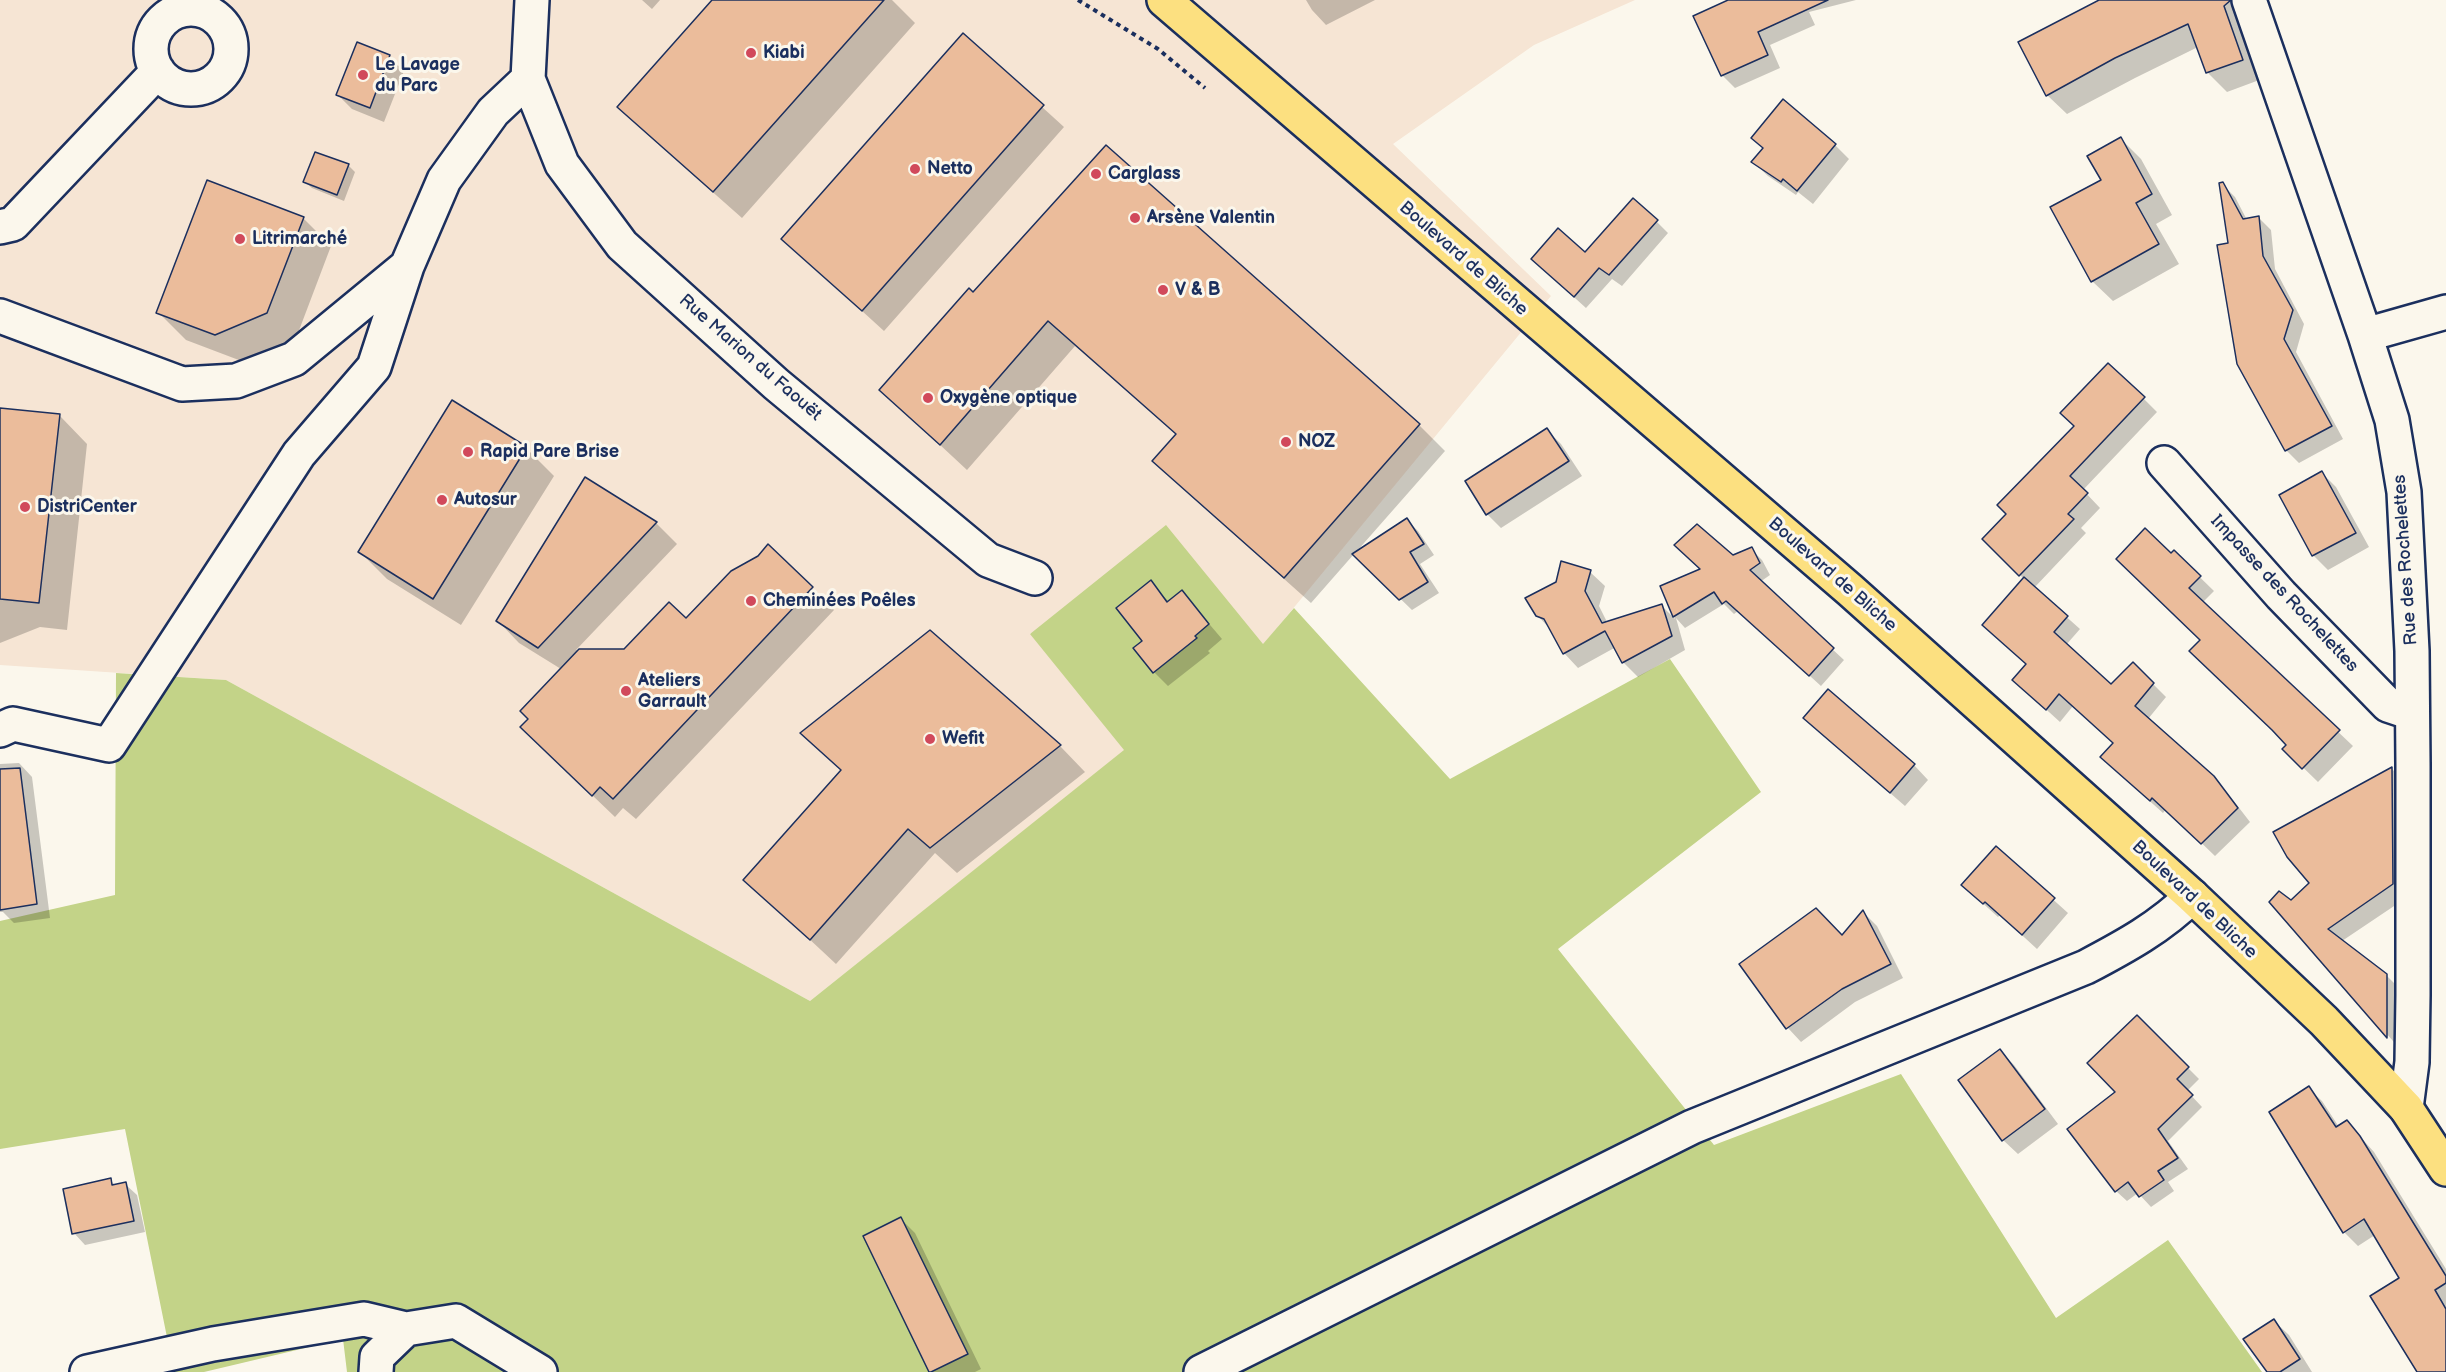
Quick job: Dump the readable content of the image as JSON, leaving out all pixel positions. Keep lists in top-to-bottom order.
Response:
{
  "streets": {
    "main road": ["Boulevard de Bliche"],
    "street": ["Rue Marion du Faouët", "Rue des Rochelettes", "Impasse des Rochelettes"]
  },
  "crossings": [
    ["Boulevard de Bliche", "Rue des Rochelettes"],
    ["Rue des Rochelettes", "Impasse des Rochelettes"]
  ],
  "places": [
    "Kiabi",
    "Le Lavage du Parc",
    "Netto",
    "Carglass",
    "Arsène Valentin",
    "Litrimarché",
    "V & B",
    "Oxygène optique",
    "NOZ",
    "Rapid Pare Brise",
    "Autosur",
    "DistriCenter",
    "Cheminées Poêles",
    "Ateliers Garrault",
    "Wefit"
  ]
}
